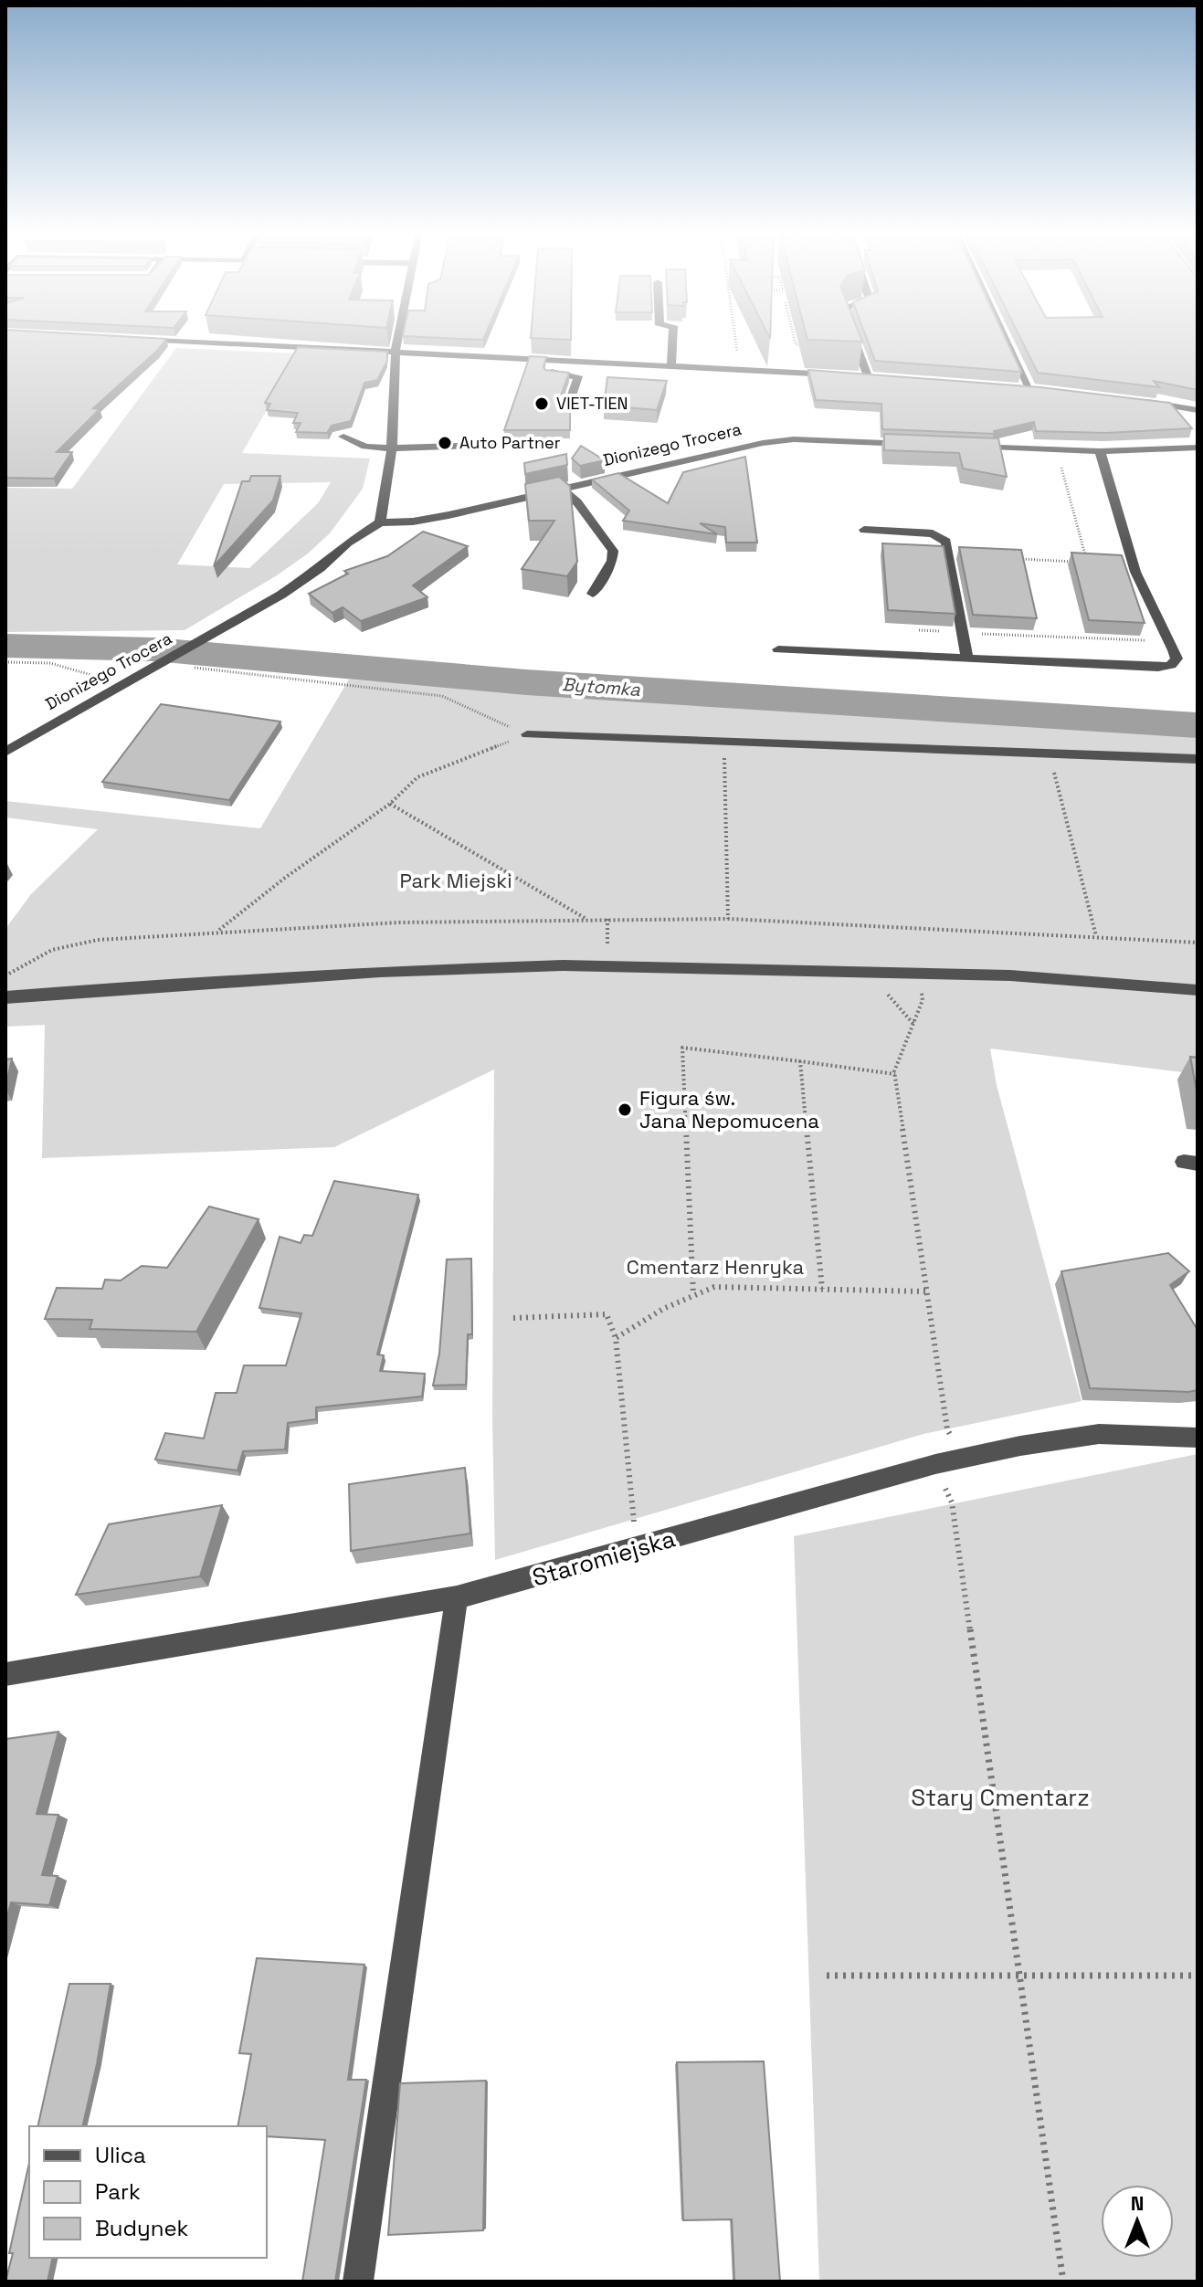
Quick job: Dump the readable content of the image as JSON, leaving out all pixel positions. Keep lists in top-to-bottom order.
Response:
{
  "streets": {
    "street": ["Dionizego Trocera", "Staromiejska"]
  },
  "water": ["Bytomka"],
  "parks": ["Park Miejski", "Cmentarz Henryka", "Stary Cmentarz"],
  "places": ["VIET-TIEN", "Auto Partner", "Figura św. Jana Nepomucena"],
  "legend": ["Ulica", "Park", "Budynek"],
  "north": "top"
}
